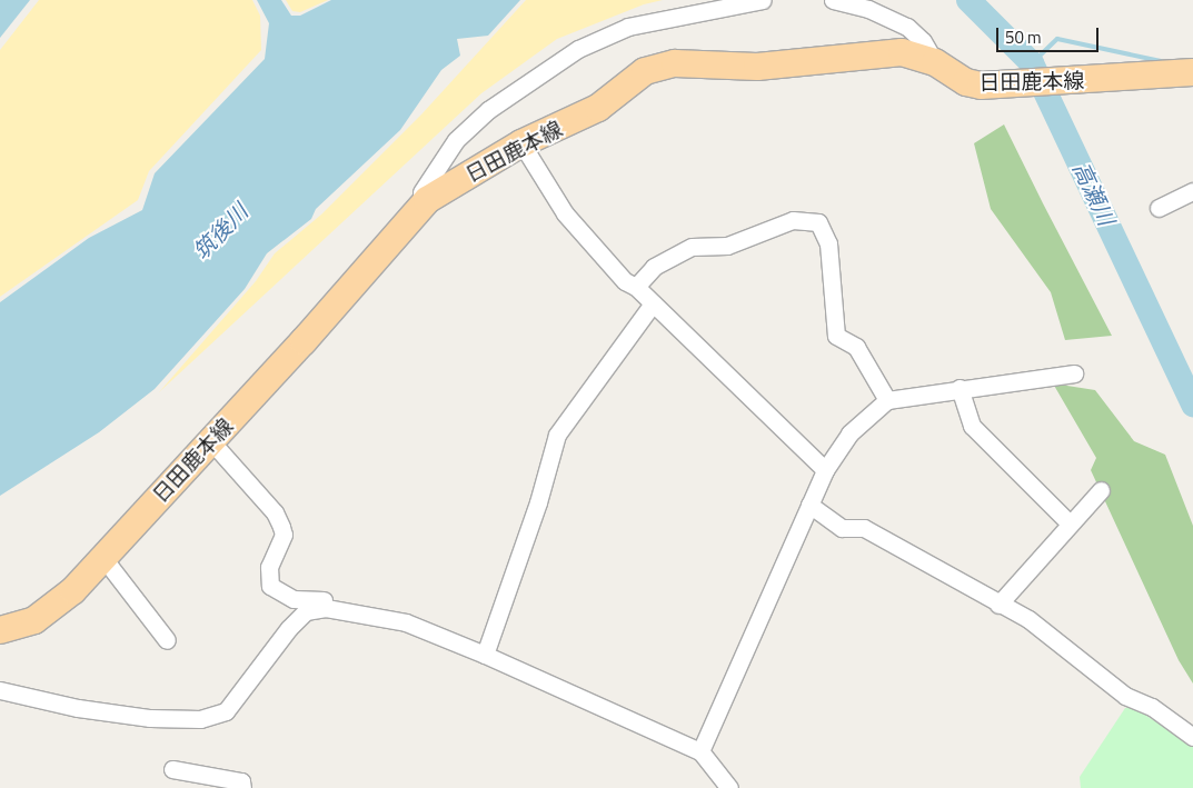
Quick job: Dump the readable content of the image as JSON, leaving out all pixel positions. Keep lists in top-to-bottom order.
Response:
{
  "streets": {
    "main road": ["日田鹿本線"]
  },
  "water": ["高瀬川", "筑後川"],
  "scale_bar": "50 m"
}
